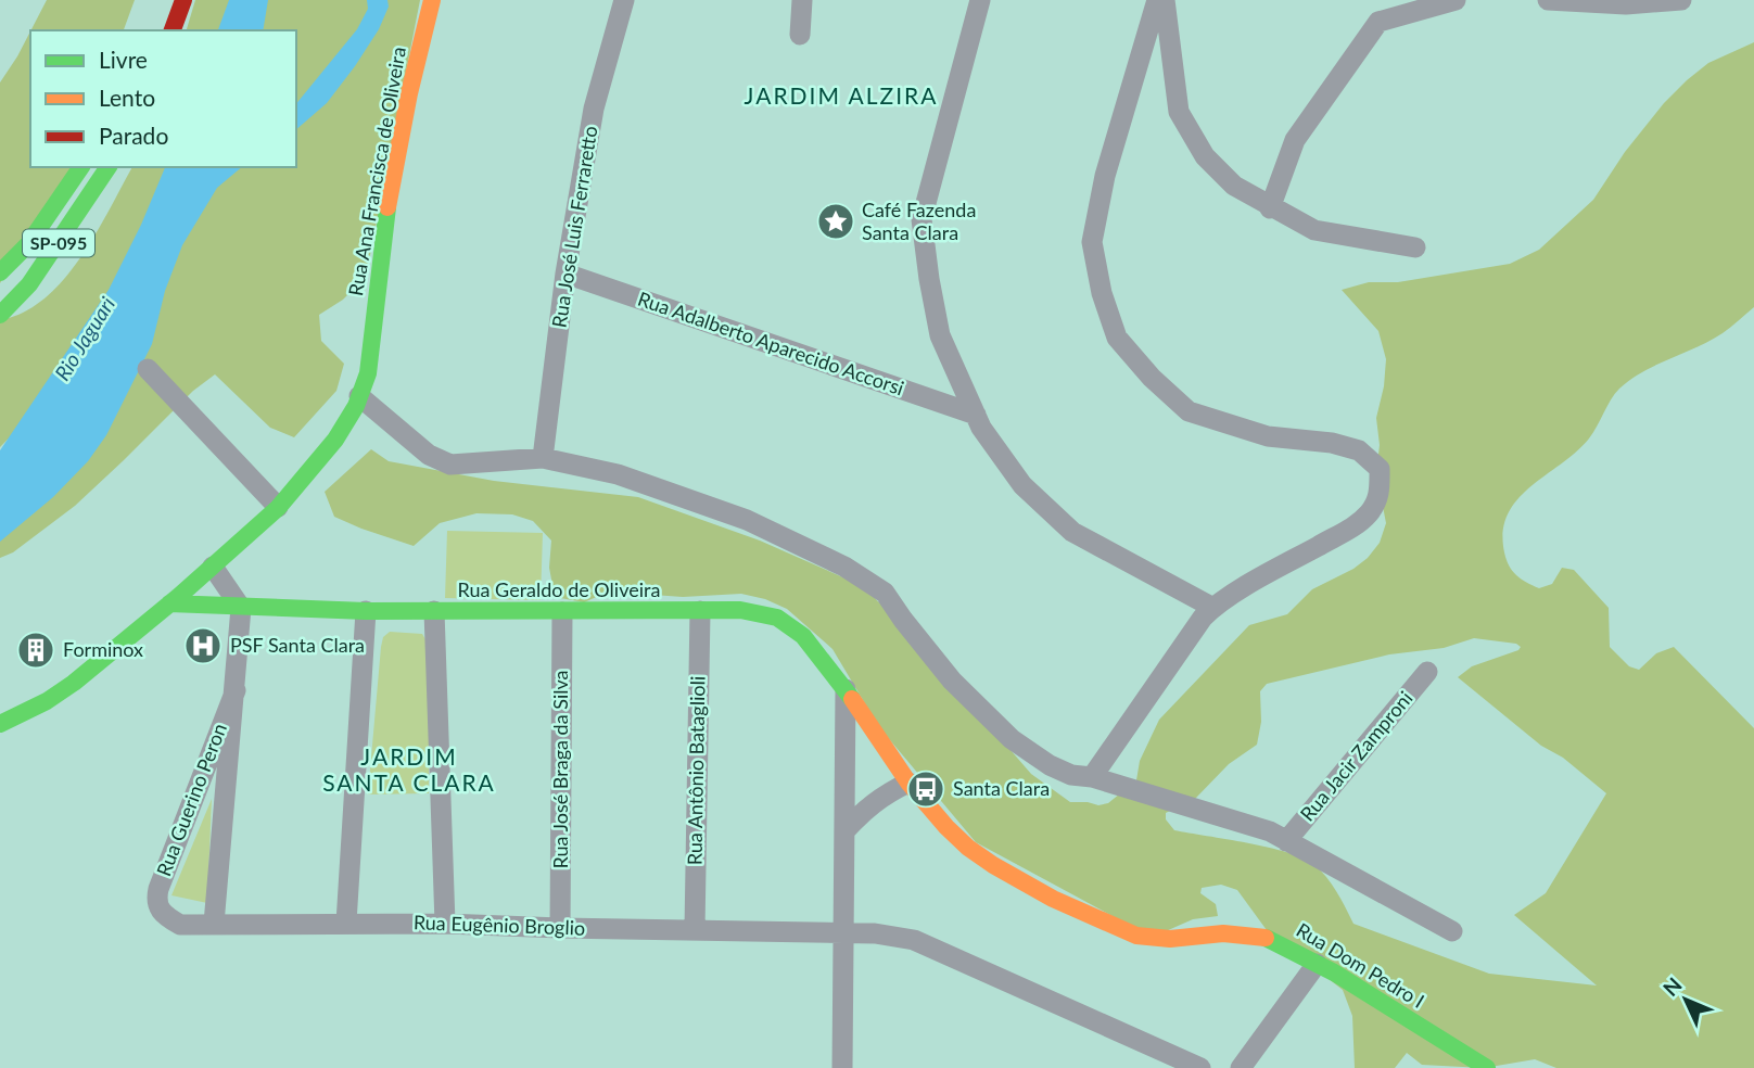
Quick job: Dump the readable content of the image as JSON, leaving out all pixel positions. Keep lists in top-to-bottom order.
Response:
{
  "streets": {
    "street": [
      "Rua Ana Francisca de Oliveira",
      "Rua José Luis Ferraretto",
      "SP-095",
      "Rua Adalberto Aparecido Accorsi",
      "Rua Geraldo de Oliveira",
      "Rua Jacir Zamproni",
      "Rua José Braga da Silva",
      "Rua Antônio Bataglioli",
      "Rua Guerino Peron",
      "Rua Eugênio Broglio",
      "Rua Dom Pedro I"
    ]
  },
  "crossings": [
    ["Rua Ana Francisca de Oliveira", "Rua Geraldo de Oliveira"],
    ["Rua José Luis Ferraretto", "Rua Adalberto Aparecido Accorsi"],
    ["Rua Geraldo de Oliveira", "Rua José Braga da Silva"],
    ["Rua Geraldo de Oliveira", "Rua Antônio Bataglioli"],
    ["Rua Geraldo de Oliveira", "Rua Dom Pedro I"],
    ["Rua José Braga da Silva", "Rua Eugênio Broglio"],
    ["Rua Antônio Bataglioli", "Rua Eugênio Broglio"],
    ["Rua Guerino Peron", "Rua Eugênio Broglio"]
  ],
  "districts": ["JARDIM ALZIRA", "JARDIM SANTA CLARA"],
  "water": ["Rio Jaguari"],
  "places": {
    "place": ["Café Fazenda Santa Clara"],
    "hospital": ["PSF Santa Clara"],
    "building": ["Forminox"],
    "bus stop": ["Santa Clara"]
  },
  "legend": ["Livre", "Lento", "Parado"],
  "north": "top left"
}
